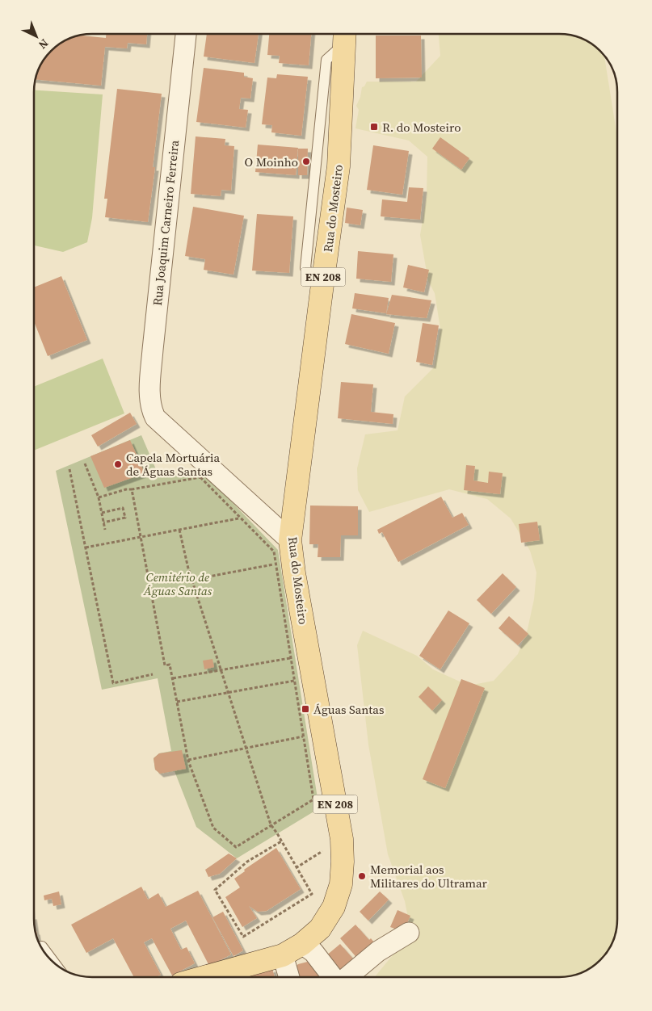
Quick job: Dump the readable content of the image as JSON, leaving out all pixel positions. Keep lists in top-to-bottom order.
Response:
{
  "streets": {
    "main road": ["Rua do Mosteiro", "EN 208"],
    "street": ["Rua Joaquim Carneiro Ferreira"]
  },
  "crossings": [
    ["Rua do Mosteiro", "Rua Joaquim Carneiro Ferreira"]
  ],
  "parks": ["Cemitério de Águas Santas"],
  "places": {
    "transit": ["R. do Mosteiro", "Águas Santas"],
    "other": ["O Moinho", "Capela Mortuária de Águas Santas", "Memorial aos Militares do Ultramar"]
  },
  "north": "bottom right"
}
